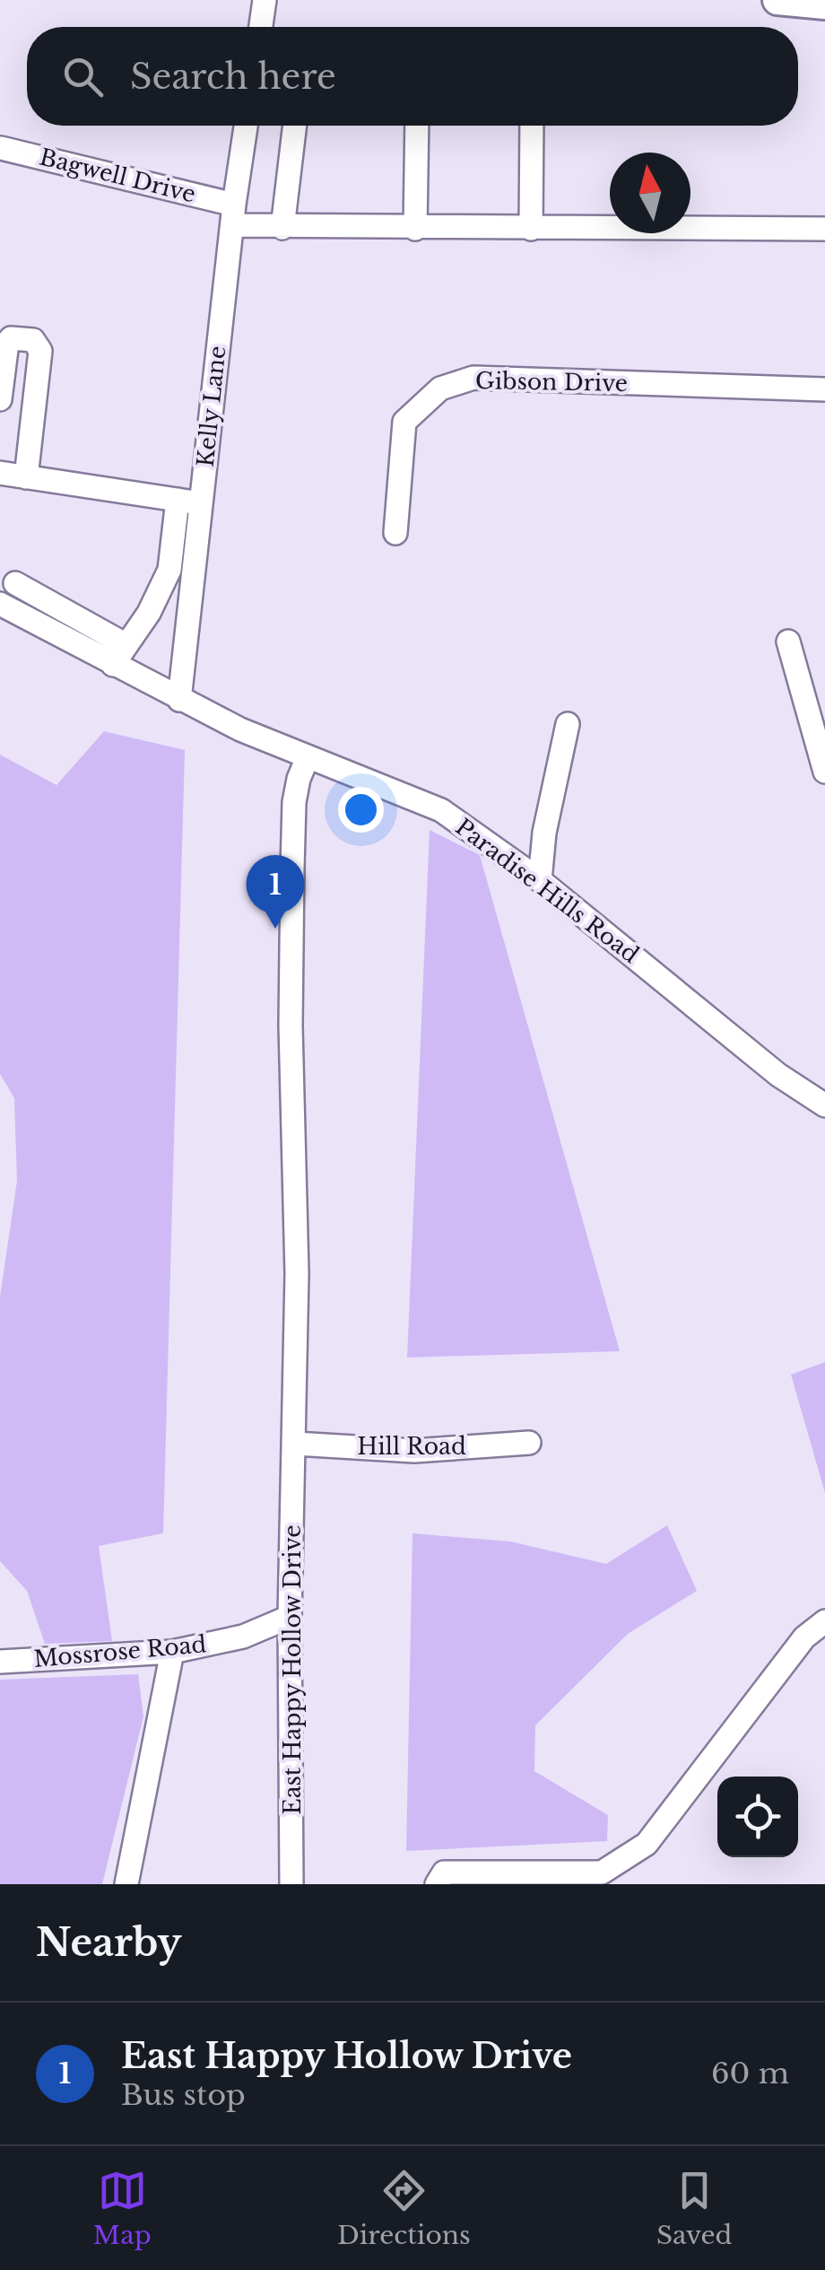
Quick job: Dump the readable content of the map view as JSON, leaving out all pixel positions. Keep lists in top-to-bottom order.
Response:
{
  "streets": {
    "street": [
      "Bagwell Drive",
      "Gibson Drive",
      "Kelly Lane",
      "Paradise Hills Road",
      "Hill Road",
      "Mossrose Road",
      "East Happy Hollow Drive"
    ]
  },
  "crossings": [
    ["Bagwell Drive", "Kelly Lane"],
    ["Kelly Lane", "Paradise Hills Road"],
    ["Paradise Hills Road", "East Happy Hollow Drive"],
    ["Hill Road", "East Happy Hollow Drive"],
    ["Mossrose Road", "East Happy Hollow Drive"]
  ],
  "north": "top",
  "page": {
    "search": "Search here",
    "pins": "1",
    "heading": "Nearby",
    "list": [
      {
        "mark": "1",
        "name": "East Happy Hollow Drive",
        "note": "Bus stop",
        "value": "60 m"
      }
    ],
    "nav": ["Map", "Directions", "Saved"]
  }
}
